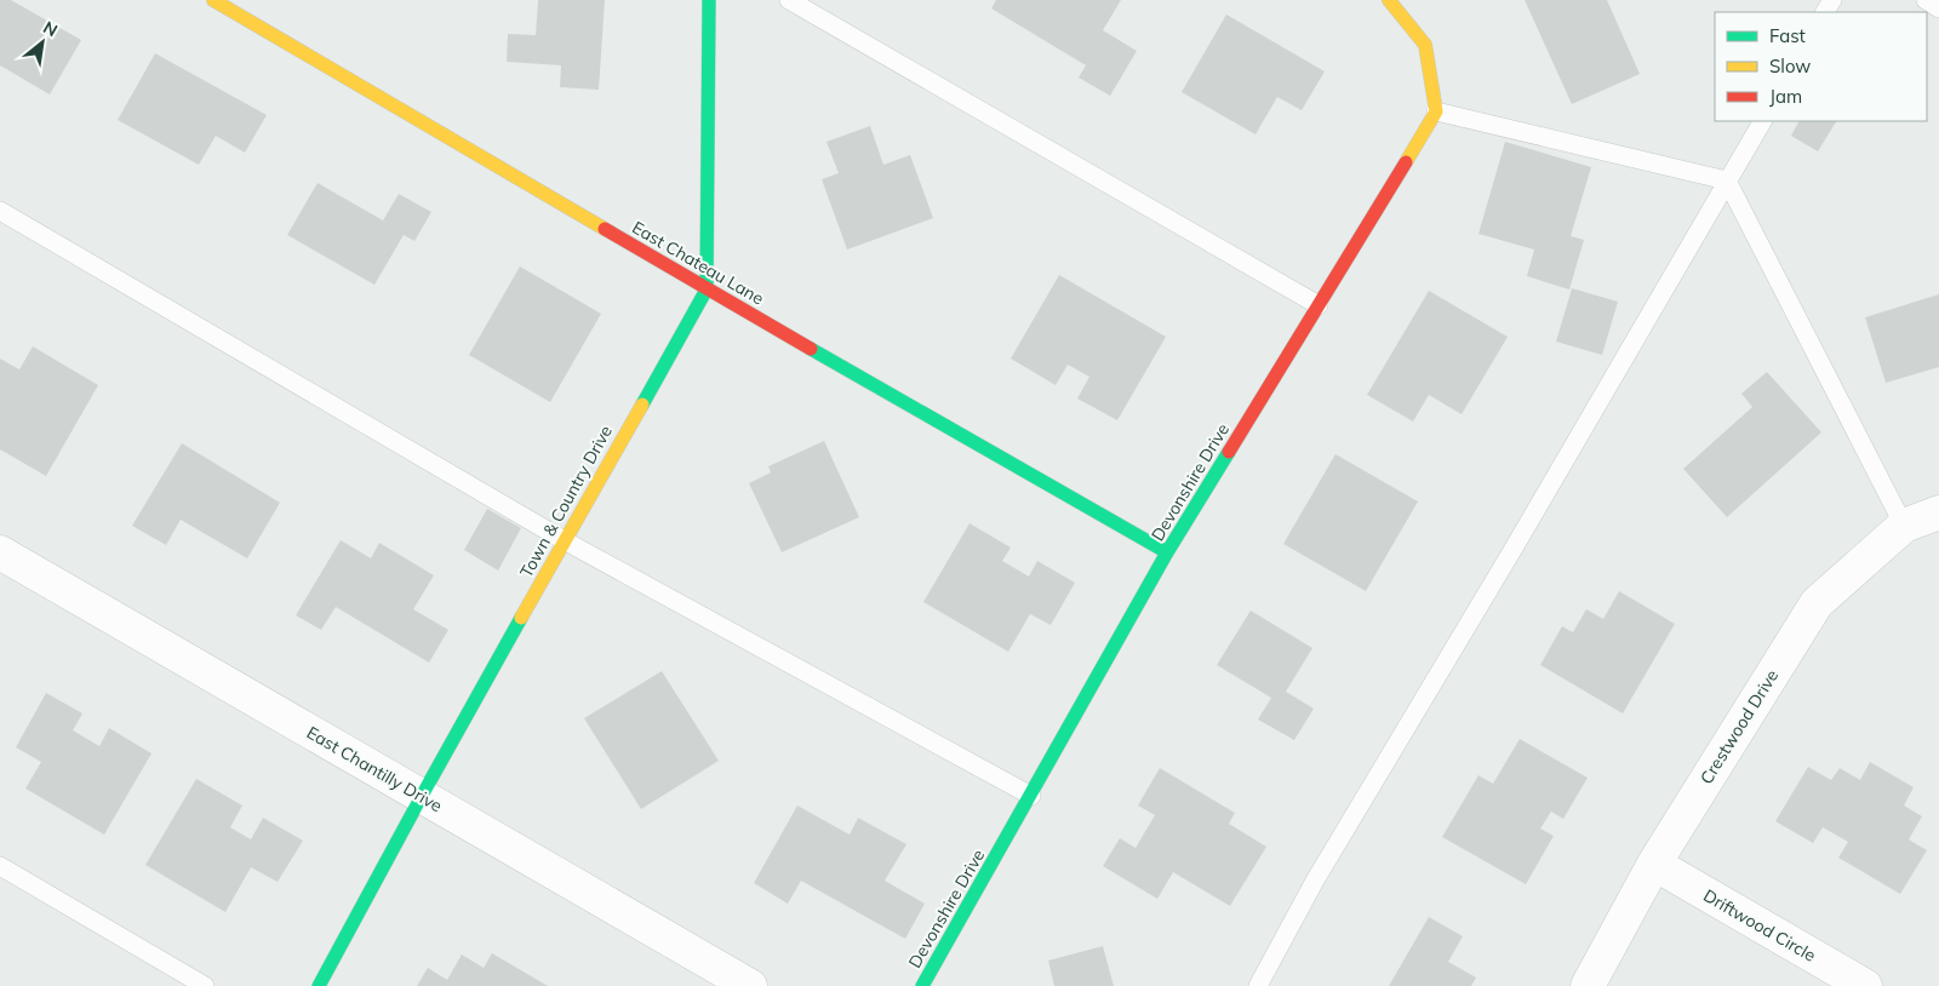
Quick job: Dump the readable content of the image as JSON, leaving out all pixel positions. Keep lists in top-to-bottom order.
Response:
{
  "streets": {
    "street": [
      "East Chateau Lane",
      "Devonshire Drive",
      "Town & Country Drive",
      "Crestwood Drive",
      "East Chantilly Drive",
      "Driftwood Circle"
    ]
  },
  "crossings": [
    ["East Chateau Lane", "Devonshire Drive"],
    ["East Chateau Lane", "Town & Country Drive"],
    ["Town & Country Drive", "East Chantilly Drive"],
    ["Crestwood Drive", "Driftwood Circle"]
  ],
  "legend": ["Fast", "Slow", "Jam"],
  "north": "top right"
}
